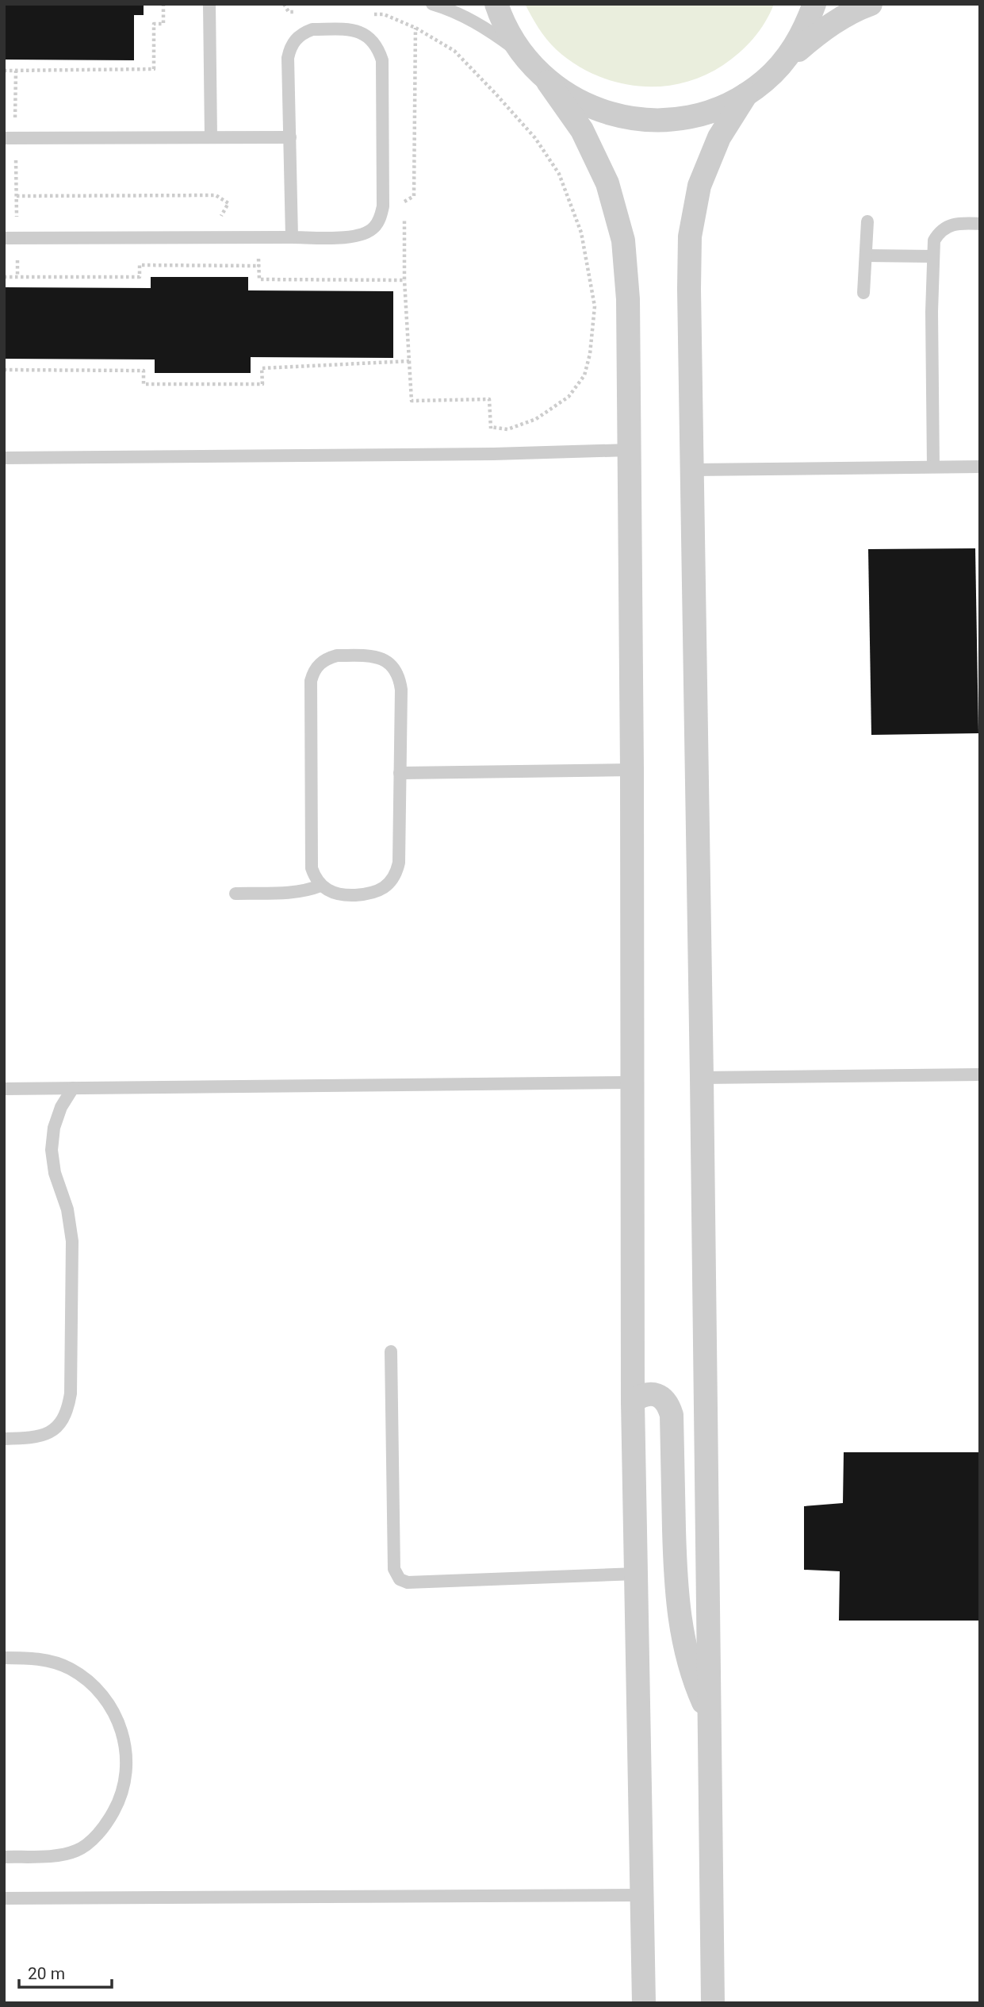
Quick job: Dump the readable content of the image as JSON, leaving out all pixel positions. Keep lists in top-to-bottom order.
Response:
{
  "scale_bar": "20 m"
}
